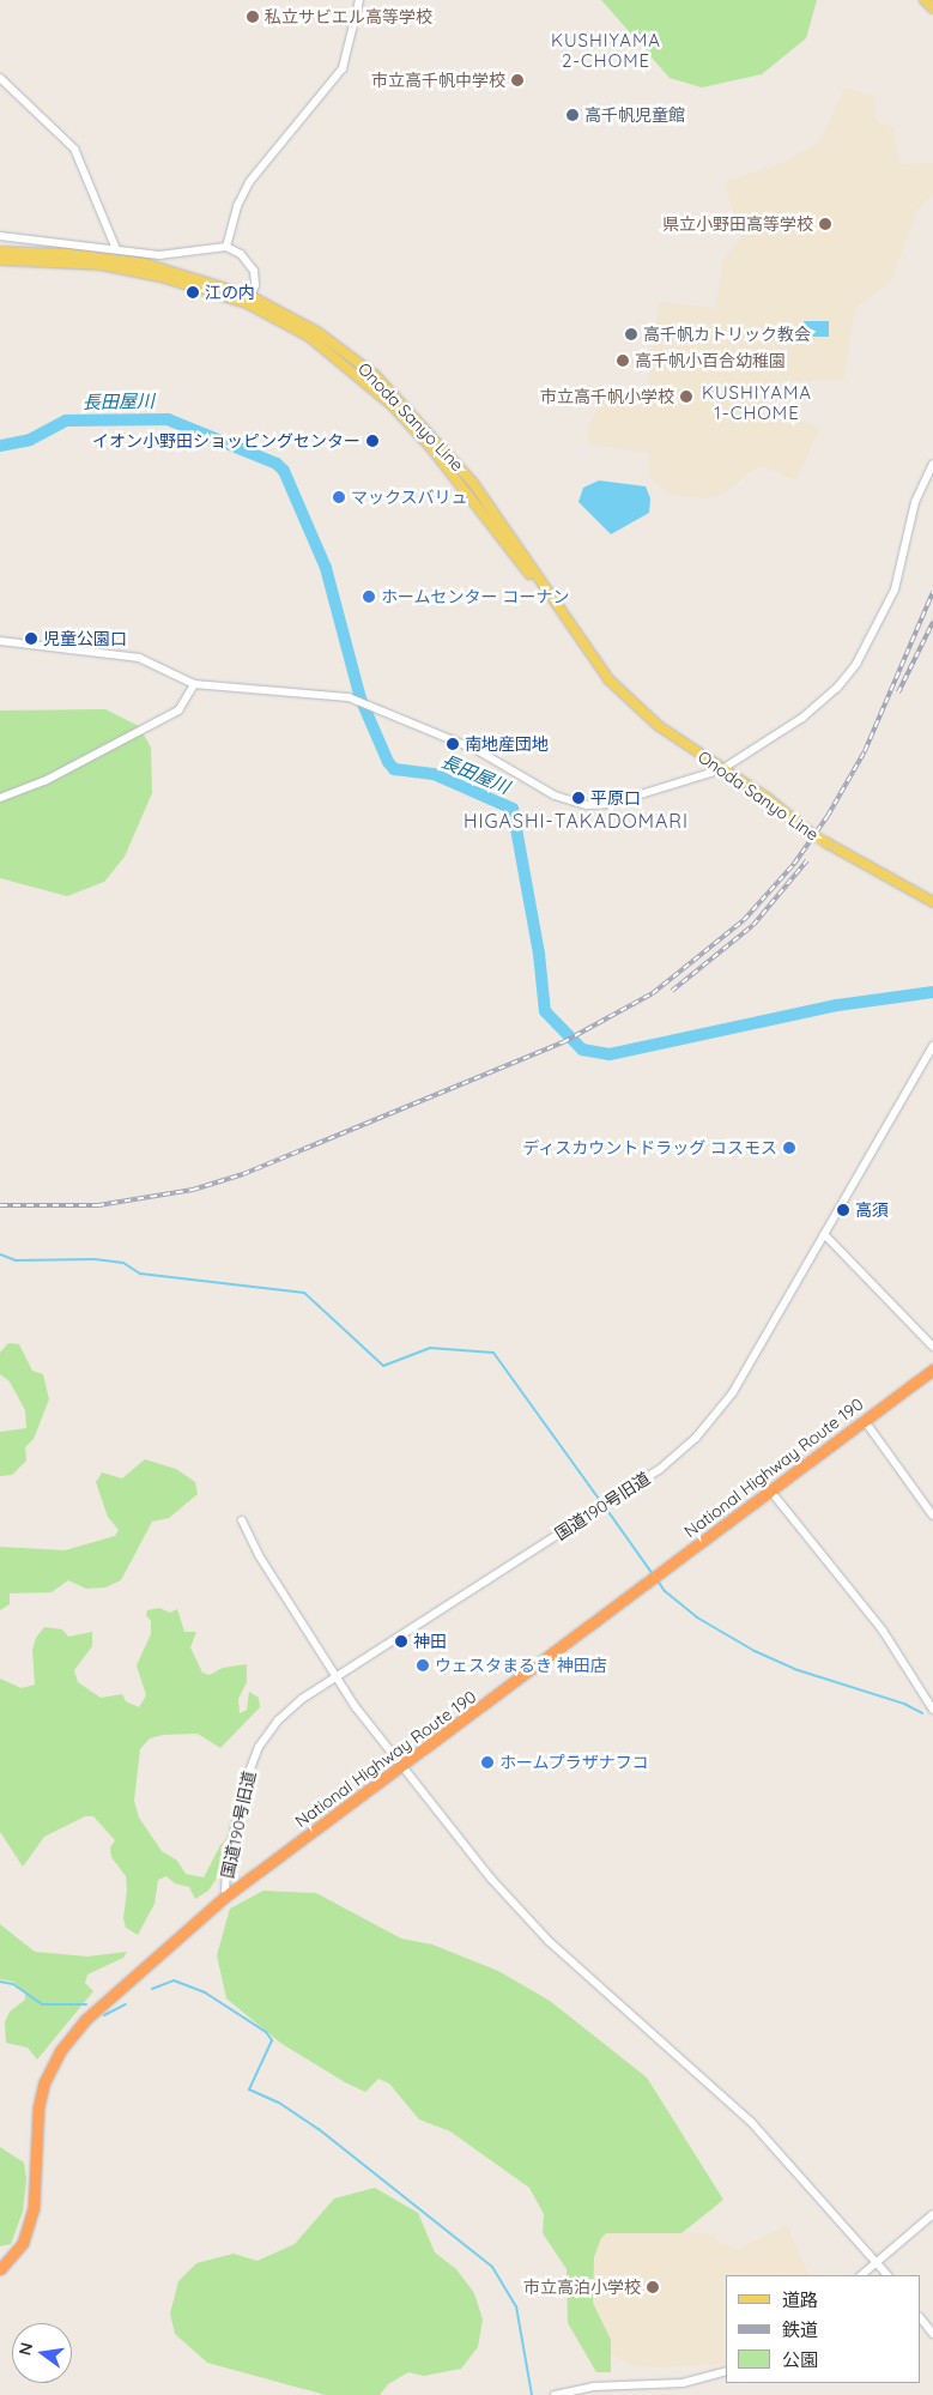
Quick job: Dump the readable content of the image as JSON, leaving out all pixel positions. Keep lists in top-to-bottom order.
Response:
{
  "streets": {
    "highway": ["National Highway Route 190"],
    "main road": ["Onoda Sanyo Line"],
    "street": ["国道190号旧道"]
  },
  "crossings": [
    ["National Highway Route 190", "国道190号旧道"]
  ],
  "districts": ["KUSHIYAMA 2-CHOME", "KUSHIYAMA 1-CHOME", "HIGASHI-TAKADOMARI"],
  "water": ["長田屋川"],
  "places": [
    "私立サビエル高等学校",
    "市立高千帆中学校",
    "高千帆児童館",
    "県立小野田高等学校",
    "江の内",
    "高千帆カトリック教会",
    "高千帆小百合幼稚園",
    "市立高千帆小学校",
    "イオン小野田ショッピングセンター",
    "マックスバリュ",
    "ホームセンター コーナン",
    "児童公園口",
    "南地産団地",
    "平原口",
    "ディスカウントドラッグ コスモス",
    "高須",
    "神田",
    "ウェスタまるき 神田店",
    "ホームプラザナフコ",
    "市立高泊小学校"
  ],
  "legend": ["道路", "鉄道", "公園"],
  "north": "left"
}
